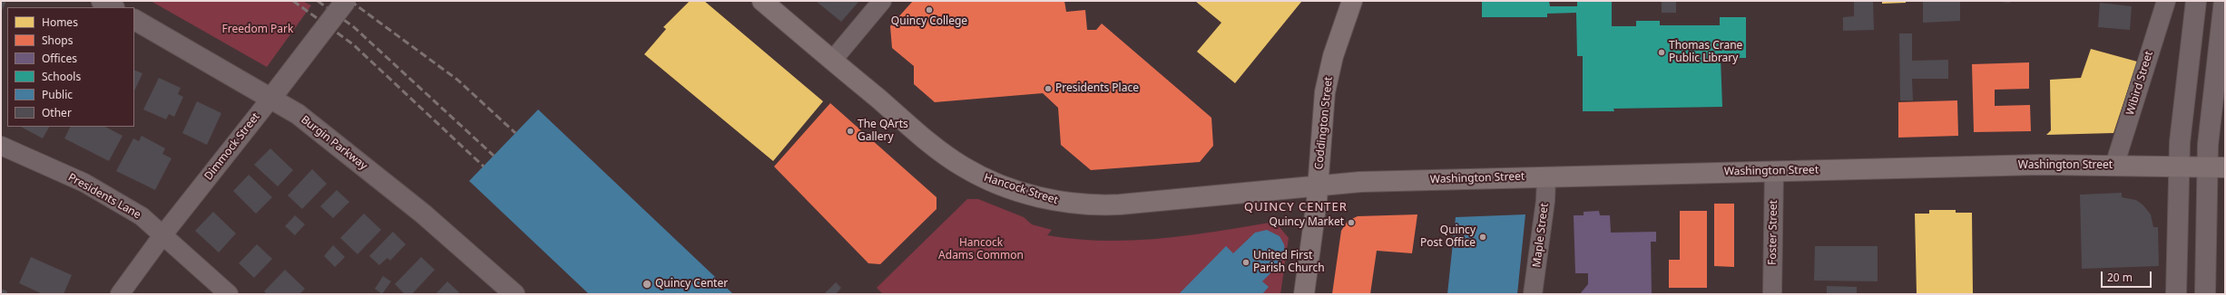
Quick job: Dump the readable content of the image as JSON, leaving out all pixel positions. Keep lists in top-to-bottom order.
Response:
{
  "streets": {
    "main road": [
      "Coddington Street",
      "Burgin Parkway",
      "Dimmock Street",
      "Washington Street",
      "Hancock Street"
    ],
    "street": [
      "Wibird Street",
      "Presidents Lane",
      "Foster Street",
      "Maple Street"
    ]
  },
  "crossings": [
    ["Wibird Street", "Washington Street"],
    ["Coddington Street", "Washington Street"],
    ["Coddington Street", "Hancock Street"],
    ["Burgin Parkway", "Dimmock Street"],
    ["Dimmock Street", "Presidents Lane"],
    ["Washington Street", "Hancock Street"],
    ["Washington Street", "Foster Street"],
    ["Washington Street", "Maple Street"]
  ],
  "districts": ["QUINCY CENTER"],
  "parks": ["Freedom Park", "Hancock Adams Common"],
  "places": [
    "Quincy College",
    "Thomas Crane Public Library",
    "Presidents Place",
    "The QArts Gallery",
    "Quincy Market",
    "Quincy Post Office",
    "United First Parish Church",
    "Quincy Center"
  ],
  "legend": [
    "Homes",
    "Shops",
    "Offices",
    "Schools",
    "Public",
    "Other"
  ],
  "scale_bar": "20 m"
}
